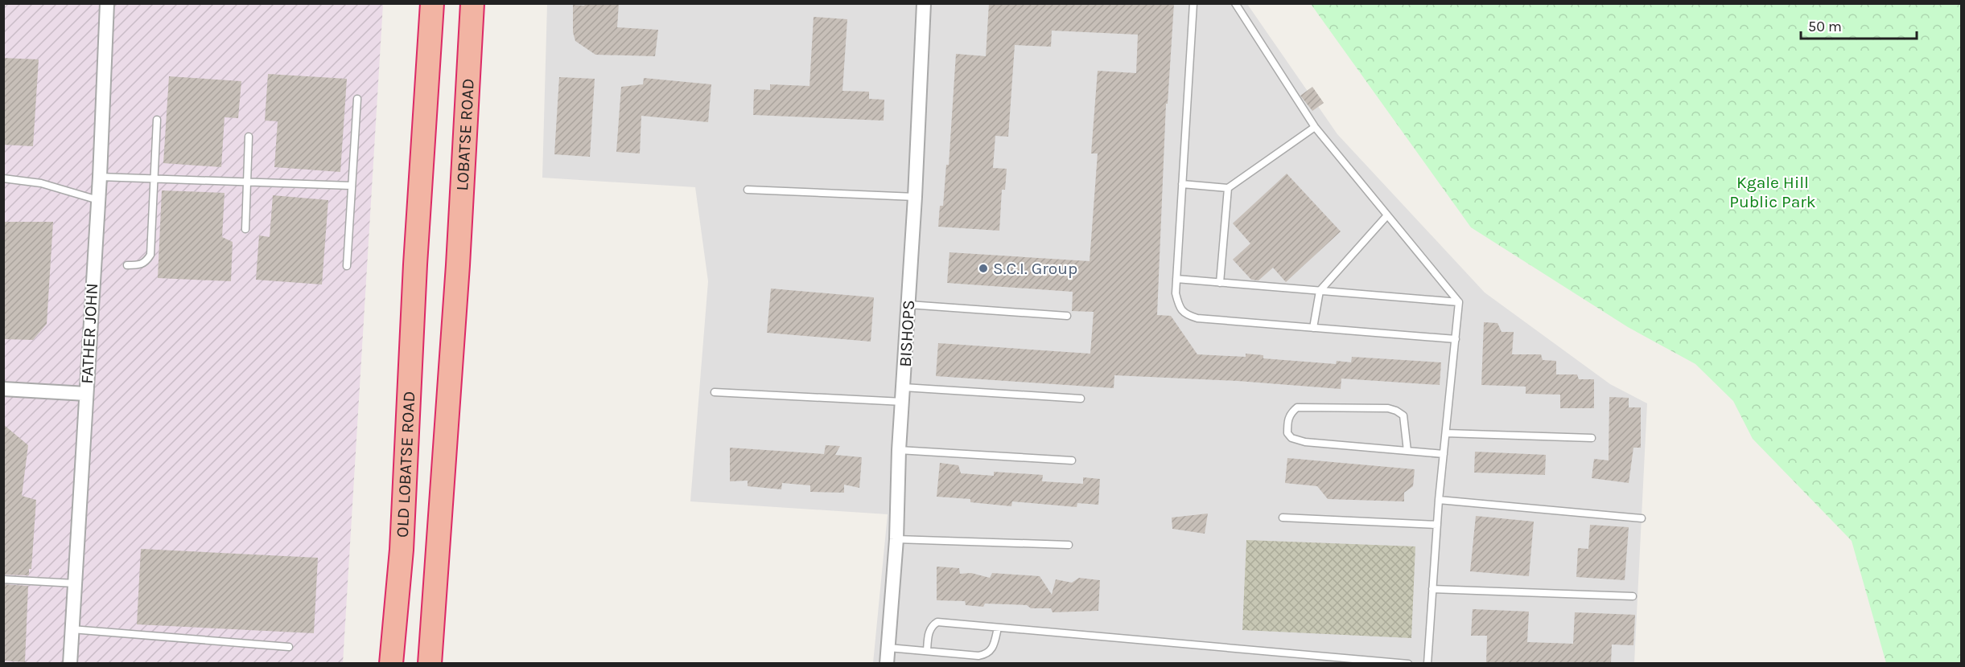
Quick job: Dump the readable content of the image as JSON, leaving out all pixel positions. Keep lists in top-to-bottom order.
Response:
{
  "streets": {
    "highway": ["LOBATSE ROAD", "OLD LOBATSE ROAD"],
    "street": ["FATHER JOHN", "BISHOPS"]
  },
  "parks": ["Kgale Hill Public Park"],
  "places": ["S.C.I. Group"],
  "scale_bar": "50 m"
}
